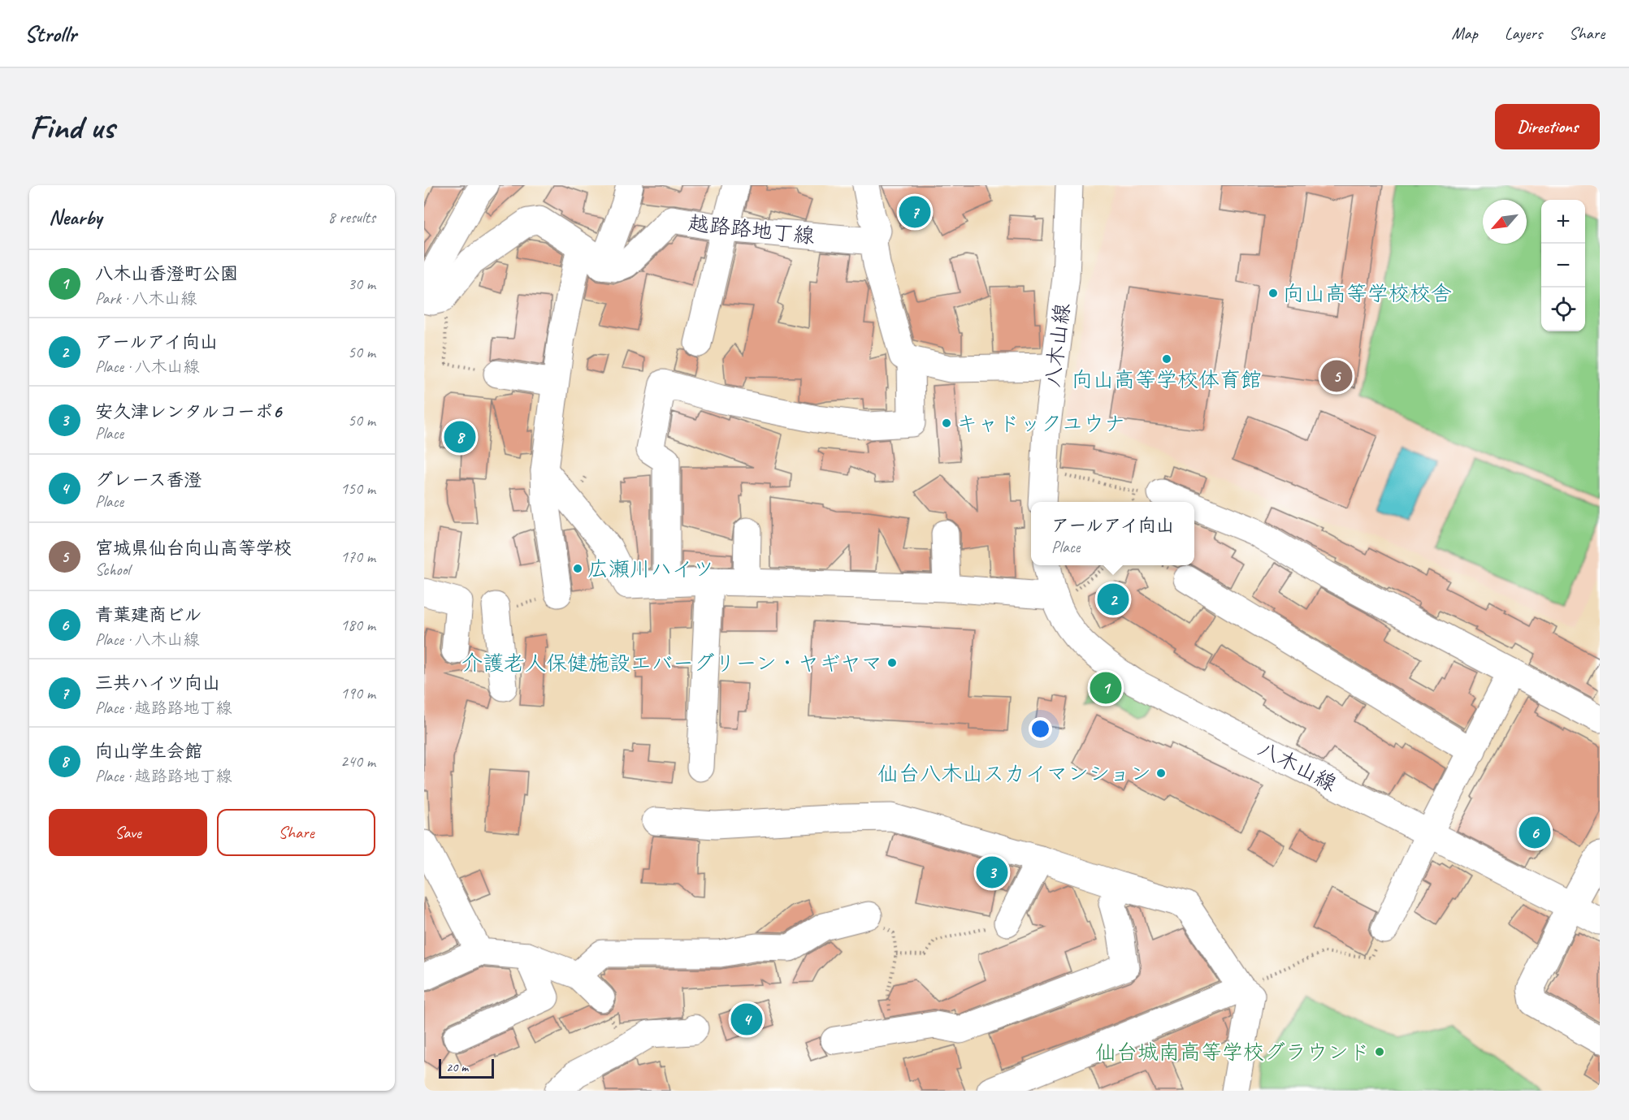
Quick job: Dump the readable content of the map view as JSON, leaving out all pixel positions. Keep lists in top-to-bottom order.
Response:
{
  "streets": {
    "street": ["越路路地丁線", "八木山線"]
  },
  "places": [
    "向山高等学校校舎",
    "向山高等学校体育館",
    "キャドックユウナ",
    "広瀬川ハイツ",
    "介護老人保健施設エバーグリーン・ヤギヤマ",
    "仙台八木山スカイマンション",
    "仙台城南高等学校グラウンド"
  ],
  "scale_bar": "20 m",
  "north": "bottom left",
  "page": {
    "header": "Strollr",
    "nav": ["Map", "Layers", "Share"],
    "buttons": [
      "Directions",
      ["Save", "Share"]
    ],
    "title": "Find us",
    "heading": ["Nearby", "8 results"],
    "pins": [
      "7",
      "5",
      "8",
      "2",
      "1",
      "6",
      "3",
      "4"
    ],
    "map_buttons": ["+", "−"],
    "list": [
      {
        "mark": "1",
        "name": "八木山香澄町公園",
        "note": "Park · 八木山線",
        "value": "30 m"
      },
      {
        "mark": "2",
        "name": "アールアイ向山",
        "note": "Place · 八木山線",
        "value": "50 m"
      },
      {
        "mark": "3",
        "name": "安久津レンタルコーポ6",
        "note": "Place",
        "value": "50 m"
      },
      {
        "mark": "4",
        "name": "グレース香澄",
        "note": "Place",
        "value": "150 m"
      },
      {
        "mark": "5",
        "name": "宮城県仙台向山高等学校",
        "note": "School",
        "value": "170 m"
      },
      {
        "mark": "6",
        "name": "青葉建商ビル",
        "note": "Place · 八木山線",
        "value": "180 m"
      },
      {
        "mark": "7",
        "name": "三共ハイツ向山",
        "note": "Place · 越路路地丁線",
        "value": "190 m"
      },
      {
        "mark": "8",
        "name": "向山学生会館",
        "note": "Place · 越路路地丁線",
        "value": "240 m"
      }
    ],
    "popup": ["アールアイ向山", "Place"],
    "scale": "20 m"
  }
}
